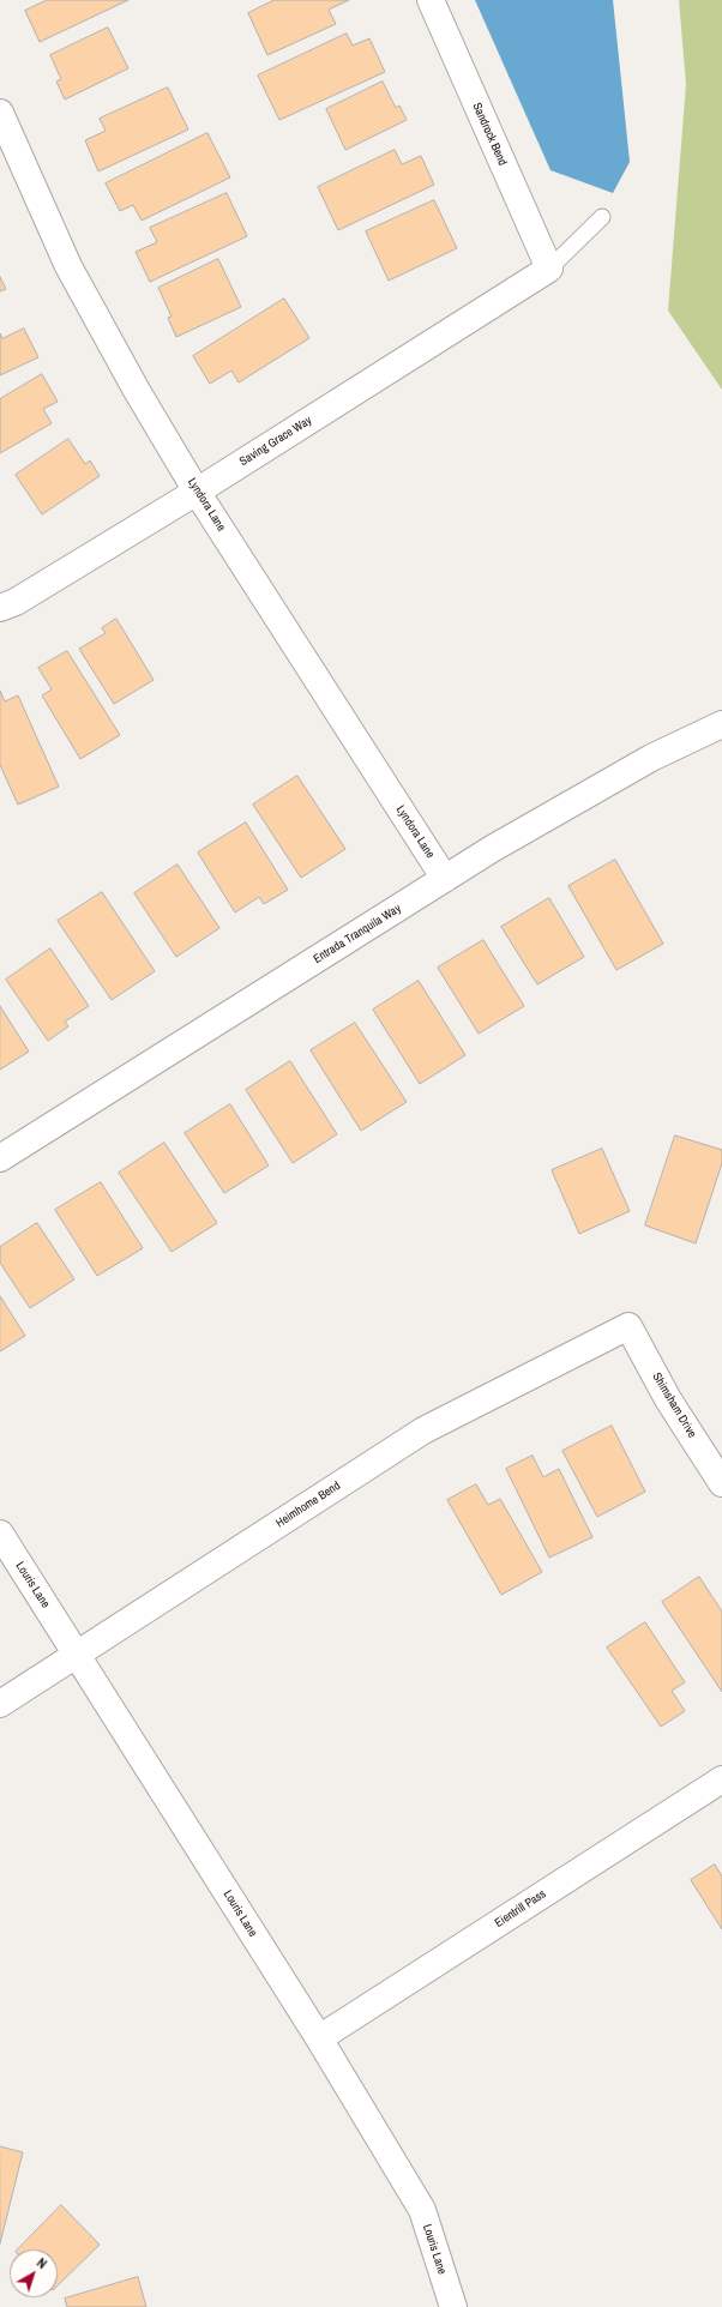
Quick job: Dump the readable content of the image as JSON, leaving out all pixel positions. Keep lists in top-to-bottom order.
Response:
{
  "streets": {
    "street": [
      "Sandrock Bend",
      "Saving Grace Way",
      "Lyndora Lane",
      "Entrada Tranquila Way",
      "Shimsham Drive",
      "Heimhome Bend",
      "Louris Lane",
      "Eientrill Pass"
    ]
  },
  "crossings": [
    ["Sandrock Bend", "Saving Grace Way"],
    ["Saving Grace Way", "Lyndora Lane"],
    ["Lyndora Lane", "Entrada Tranquila Way"],
    ["Shimsham Drive", "Heimhome Bend"],
    ["Heimhome Bend", "Louris Lane"],
    ["Louris Lane", "Eientrill Pass"]
  ],
  "north": "top right"
}
